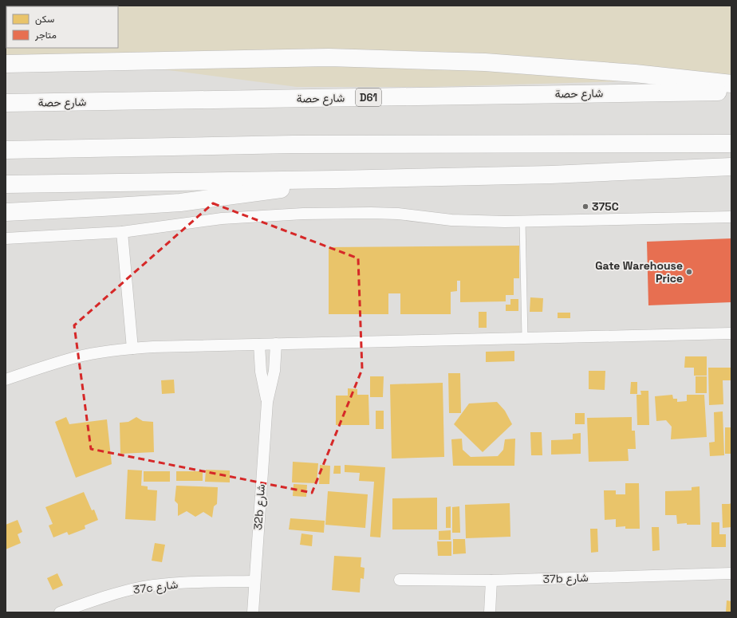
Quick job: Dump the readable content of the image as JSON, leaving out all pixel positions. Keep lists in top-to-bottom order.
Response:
{
  "streets": {
    "main road": ["شارع حصة", "D61"],
    "street": ["32b شارع", "37b شارع", "37c شارع"]
  },
  "crossings": [
    ["32b شارع", "37c شارع"]
  ],
  "places": ["375C", "Gate Warehouse Price"],
  "legend": ["سكن", "متاجر"]
}
